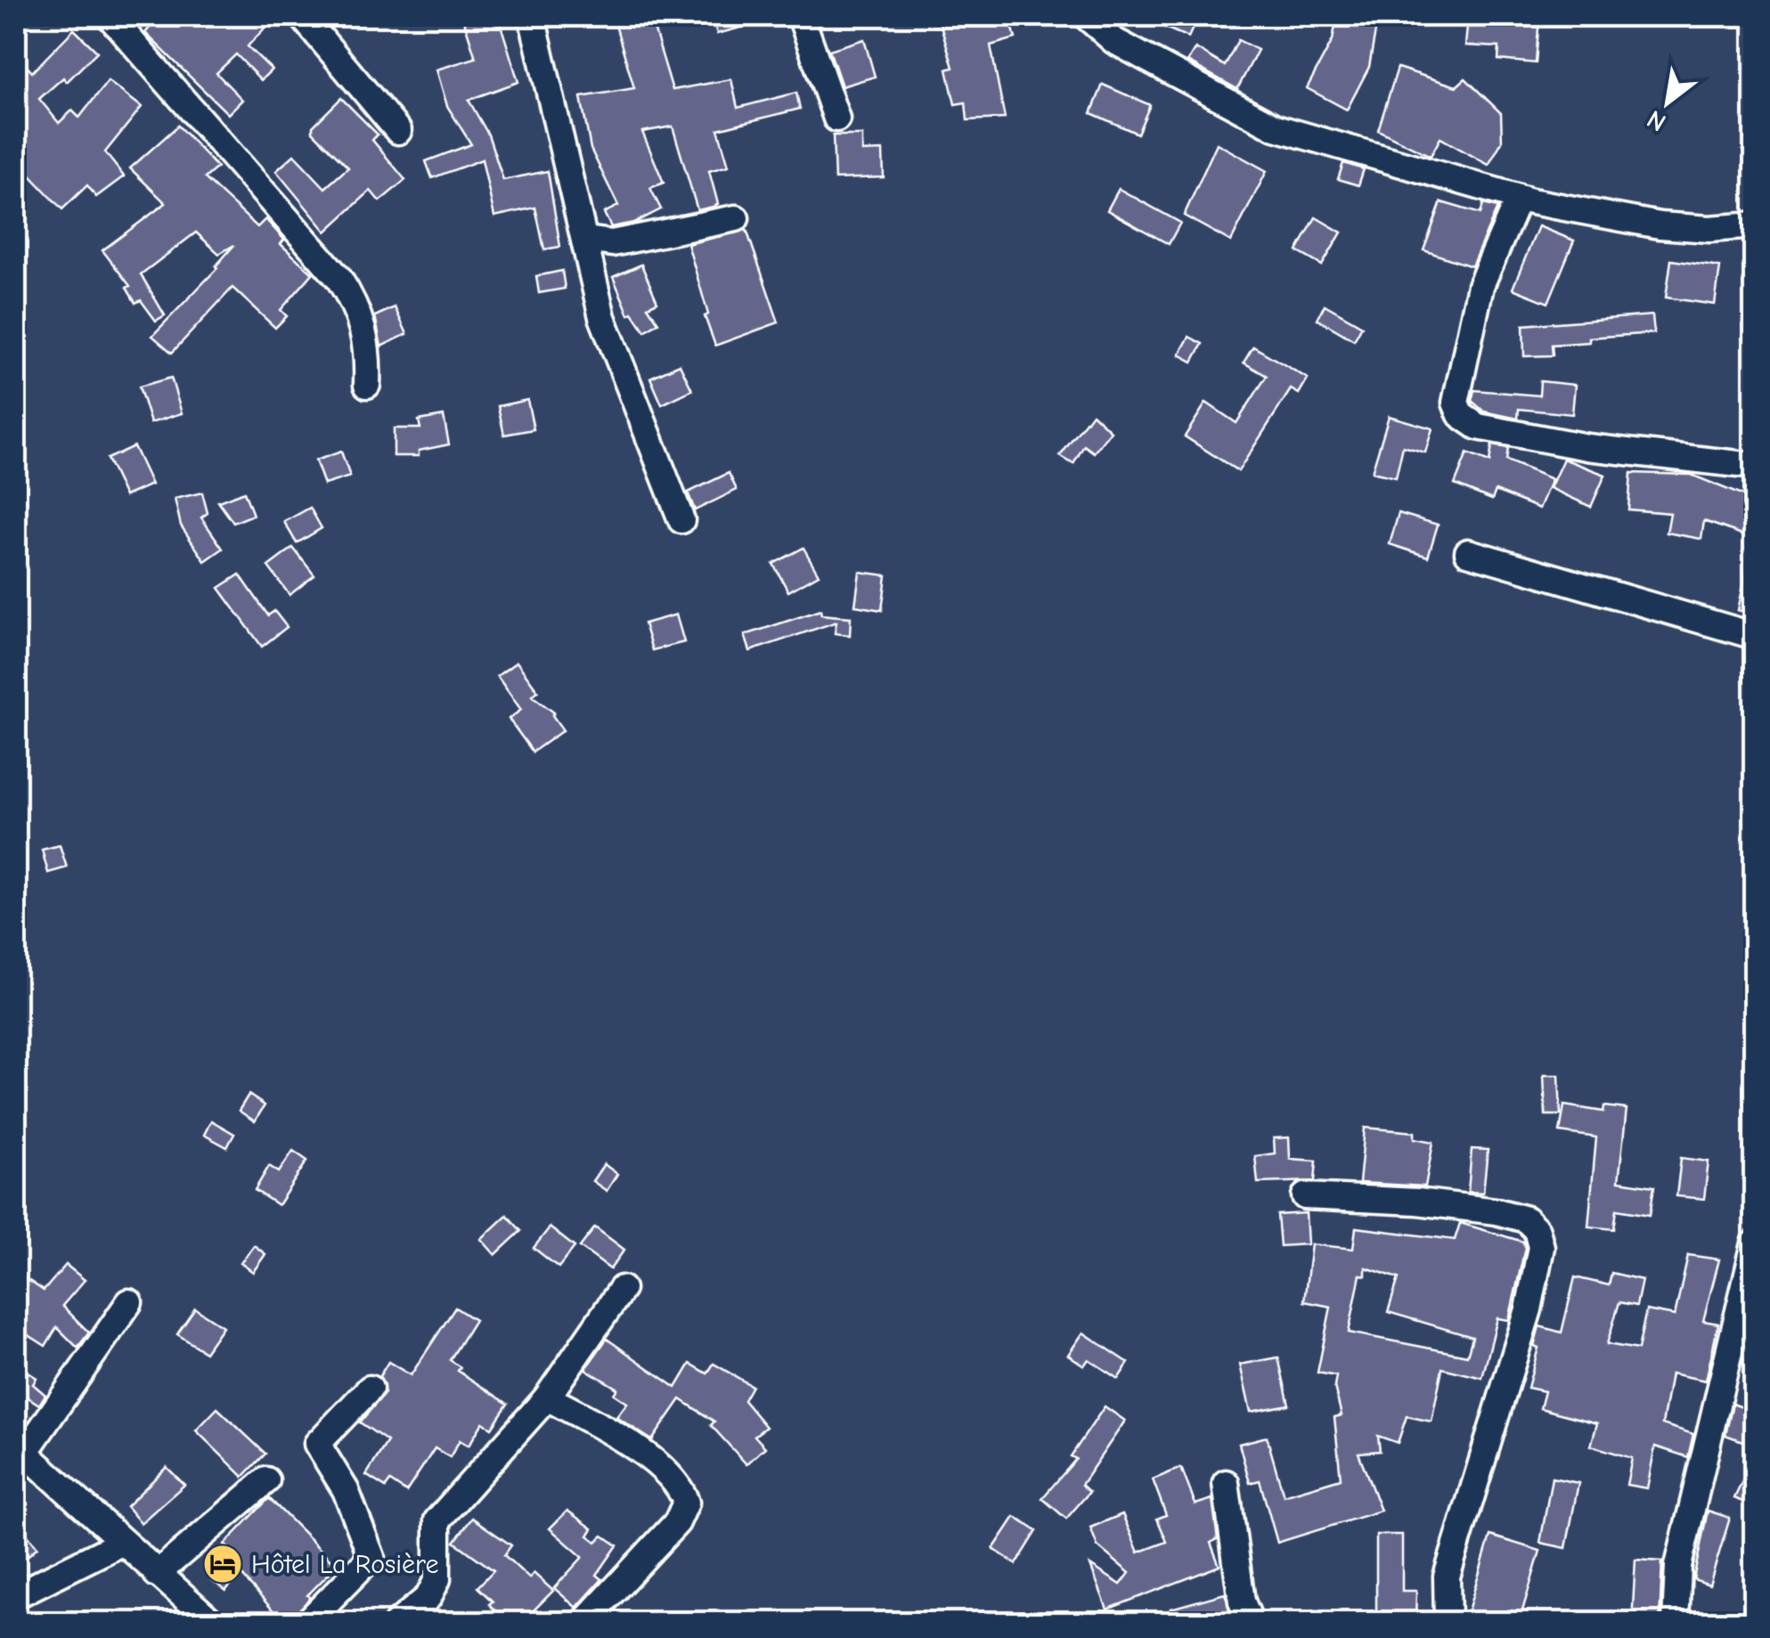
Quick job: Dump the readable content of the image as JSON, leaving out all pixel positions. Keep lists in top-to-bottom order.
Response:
{
  "places": {
    "hotel": ["Hôtel La Rosière"]
  },
  "north": "bottom left"
}
